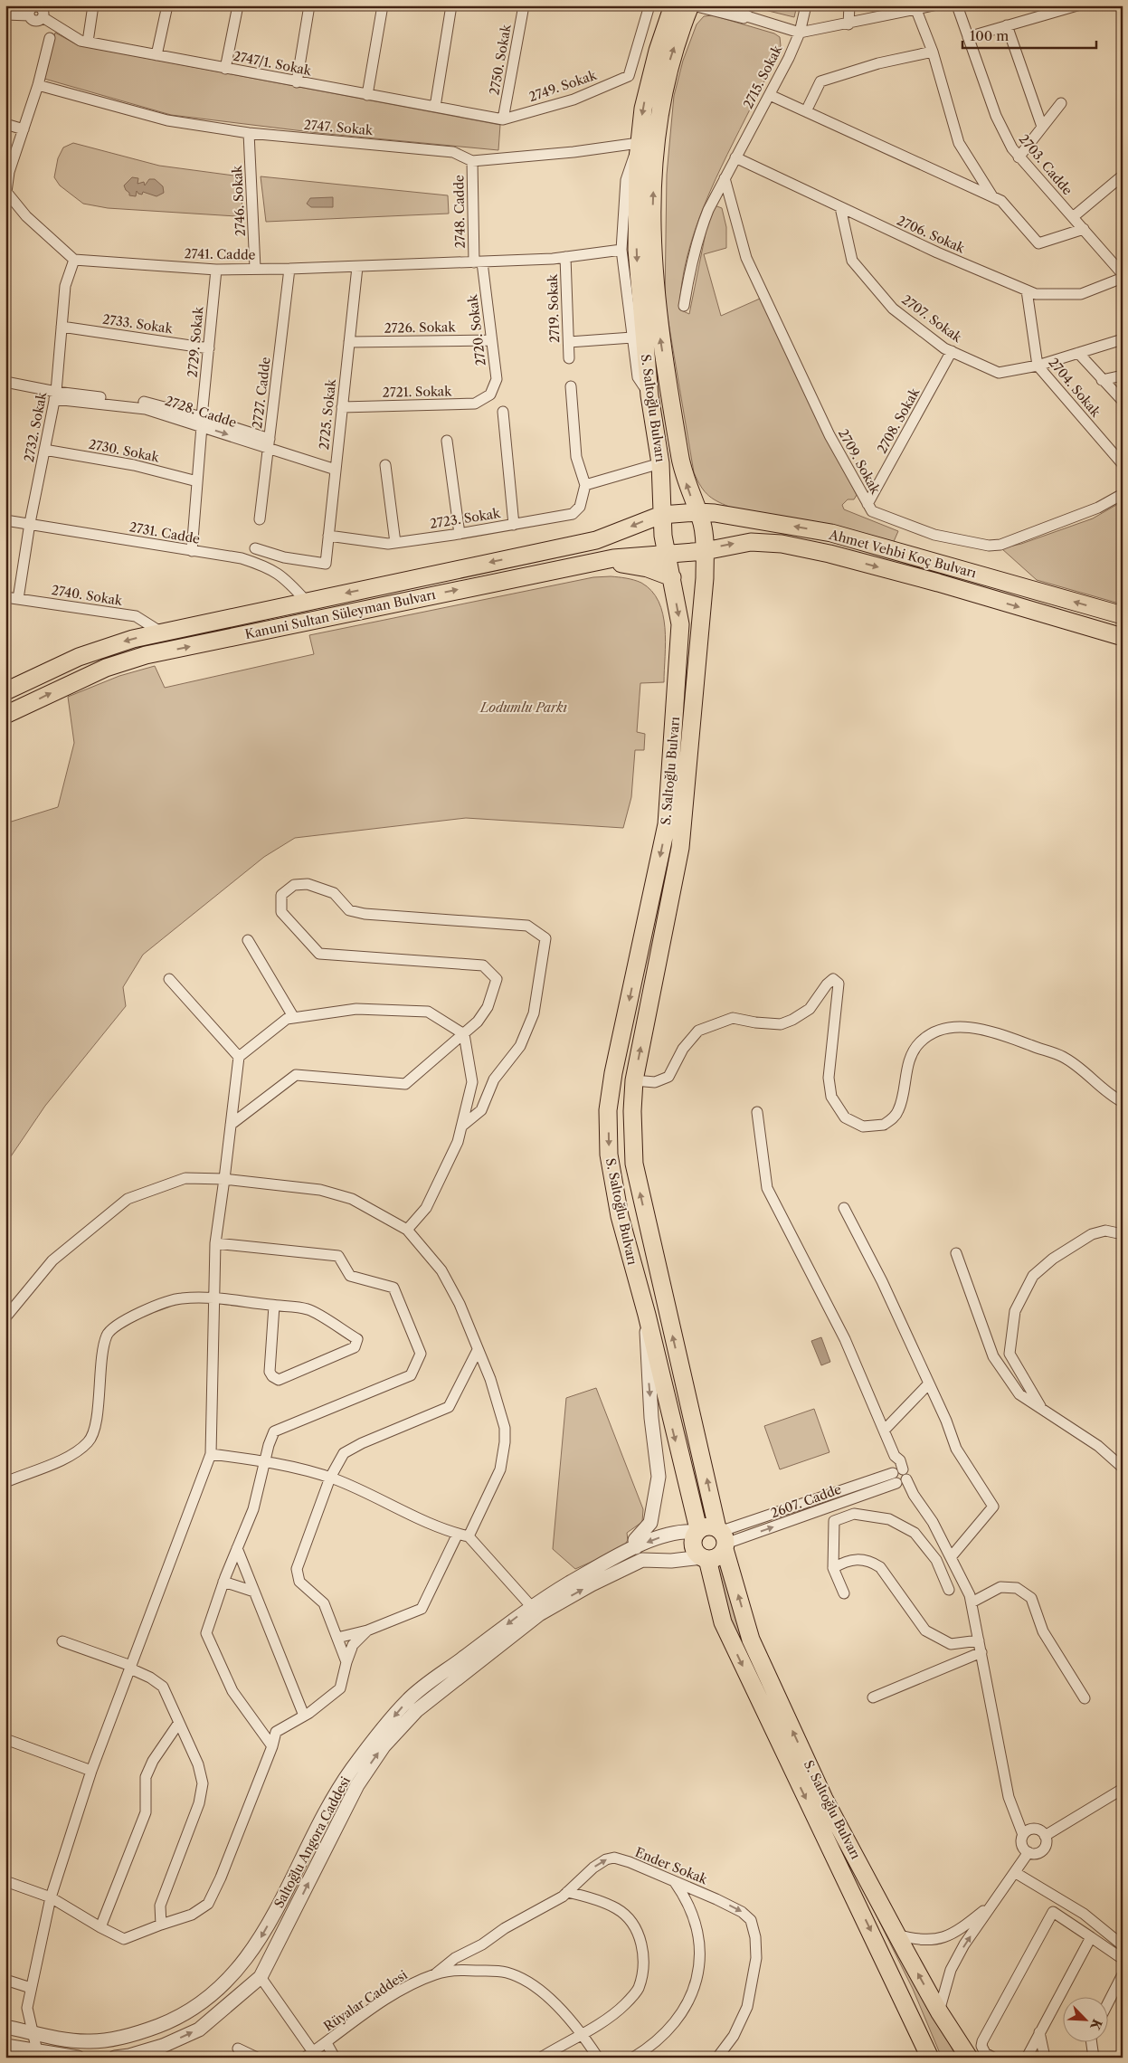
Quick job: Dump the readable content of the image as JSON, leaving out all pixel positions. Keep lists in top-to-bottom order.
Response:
{
  "streets": {
    "main road": ["S. Saltoğlu Bulvarı", "Ahmet Vehbi Koç Bulvarı", "Kanuni Sultan Süleyman Bulvarı"],
    "street": [
      "2750. Sokak",
      "2747/1. Sokak",
      "2715. Sokak",
      "2749. Sokak",
      "2747. Sokak",
      "2703. Cadde",
      "2746. Sokak",
      "2748. Cadde",
      "2706. Sokak",
      "2741. Cadde",
      "2719. Sokak",
      "2707. Sokak",
      "2733. Sokak",
      "2726. Sokak",
      "2720. Sokak",
      "2729. Sokak",
      "2704. Sokak",
      "2721. Sokak",
      "2727. Cadde",
      "2728. Cadde",
      "2725. Sokak",
      "2708. Sokak",
      "2732. Sokak",
      "2730. Sokak",
      "2709. Sokak",
      "2723. Sokak",
      "2731. Cadde",
      "2740. Sokak",
      "2607. Cadde",
      "Saltoğlu Angora Caddesi",
      "Ender Sokak",
      "Rüyalar Caddesi"
    ]
  },
  "crossings": [
    ["2750. Sokak", "2747/1. Sokak"],
    ["2750. Sokak", "2749. Sokak"],
    ["2747/1. Sokak", "2749. Sokak"],
    ["2715. Sokak", "2706. Sokak"],
    ["2715. Sokak", "2709. Sokak"],
    ["2747. Sokak", "2746. Sokak"],
    ["2747. Sokak", "2748. Cadde"],
    ["2747. Sokak", "S. Saltoğlu Bulvarı"],
    ["2746. Sokak", "2741. Cadde"],
    ["2748. Cadde", "2741. Cadde"],
    ["2748. Cadde", "2720. Sokak"],
    ["2706. Sokak", "2707. Sokak"],
    ["2706. Sokak", "2704. Sokak"],
    ["2741. Cadde", "2719. Sokak"],
    ["2741. Cadde", "2720. Sokak"],
    ["2741. Cadde", "2729. Sokak"],
    ["2741. Cadde", "2727. Cadde"],
    ["2741. Cadde", "2725. Sokak"],
    ["2741. Cadde", "2732. Sokak"],
    ["2707. Sokak", "2704. Sokak"],
    ["2707. Sokak", "2708. Sokak"],
    ["2733. Sokak", "2729. Sokak"],
    ["2733. Sokak", "2732. Sokak"],
    ["2726. Sokak", "2720. Sokak"],
    ["2726. Sokak", "2725. Sokak"],
    ["2720. Sokak", "2721. Sokak"],
    ["2729. Sokak", "2728. Cadde"],
    ["2729. Sokak", "2730. Sokak"],
    ["2729. Sokak", "2731. Cadde"],
    ["2721. Sokak", "2725. Sokak"],
    ["2727. Cadde", "2728. Cadde"],
    ["S. Saltoğlu Bulvarı", "Ahmet Vehbi Koç Bulvarı"],
    ["S. Saltoğlu Bulvarı", "Kanuni Sultan Süleyman Bulvarı"],
    ["S. Saltoğlu Bulvarı", "2607. Cadde"],
    ["S. Saltoğlu Bulvarı", "Saltoğlu Angora Caddesi"],
    ["2728. Cadde", "2725. Sokak"],
    ["2728. Cadde", "2732. Sokak"],
    ["2725. Sokak", "2723. Sokak"],
    ["2708. Sokak", "2709. Sokak"],
    ["2732. Sokak", "2730. Sokak"],
    ["2732. Sokak", "2731. Cadde"],
    ["2732. Sokak", "2740. Sokak"],
    ["2731. Cadde", "Kanuni Sultan Süleyman Bulvarı"],
    ["Ahmet Vehbi Koç Bulvarı", "Kanuni Sultan Süleyman Bulvarı"],
    ["2740. Sokak", "Kanuni Sultan Süleyman Bulvarı"],
    ["2607. Cadde", "Saltoğlu Angora Caddesi"],
    ["Ender Sokak", "Rüyalar Caddesi"]
  ],
  "parks": ["Lodumlu Parkı"],
  "scale_bar": "100 m",
  "north": "bottom right"
}
